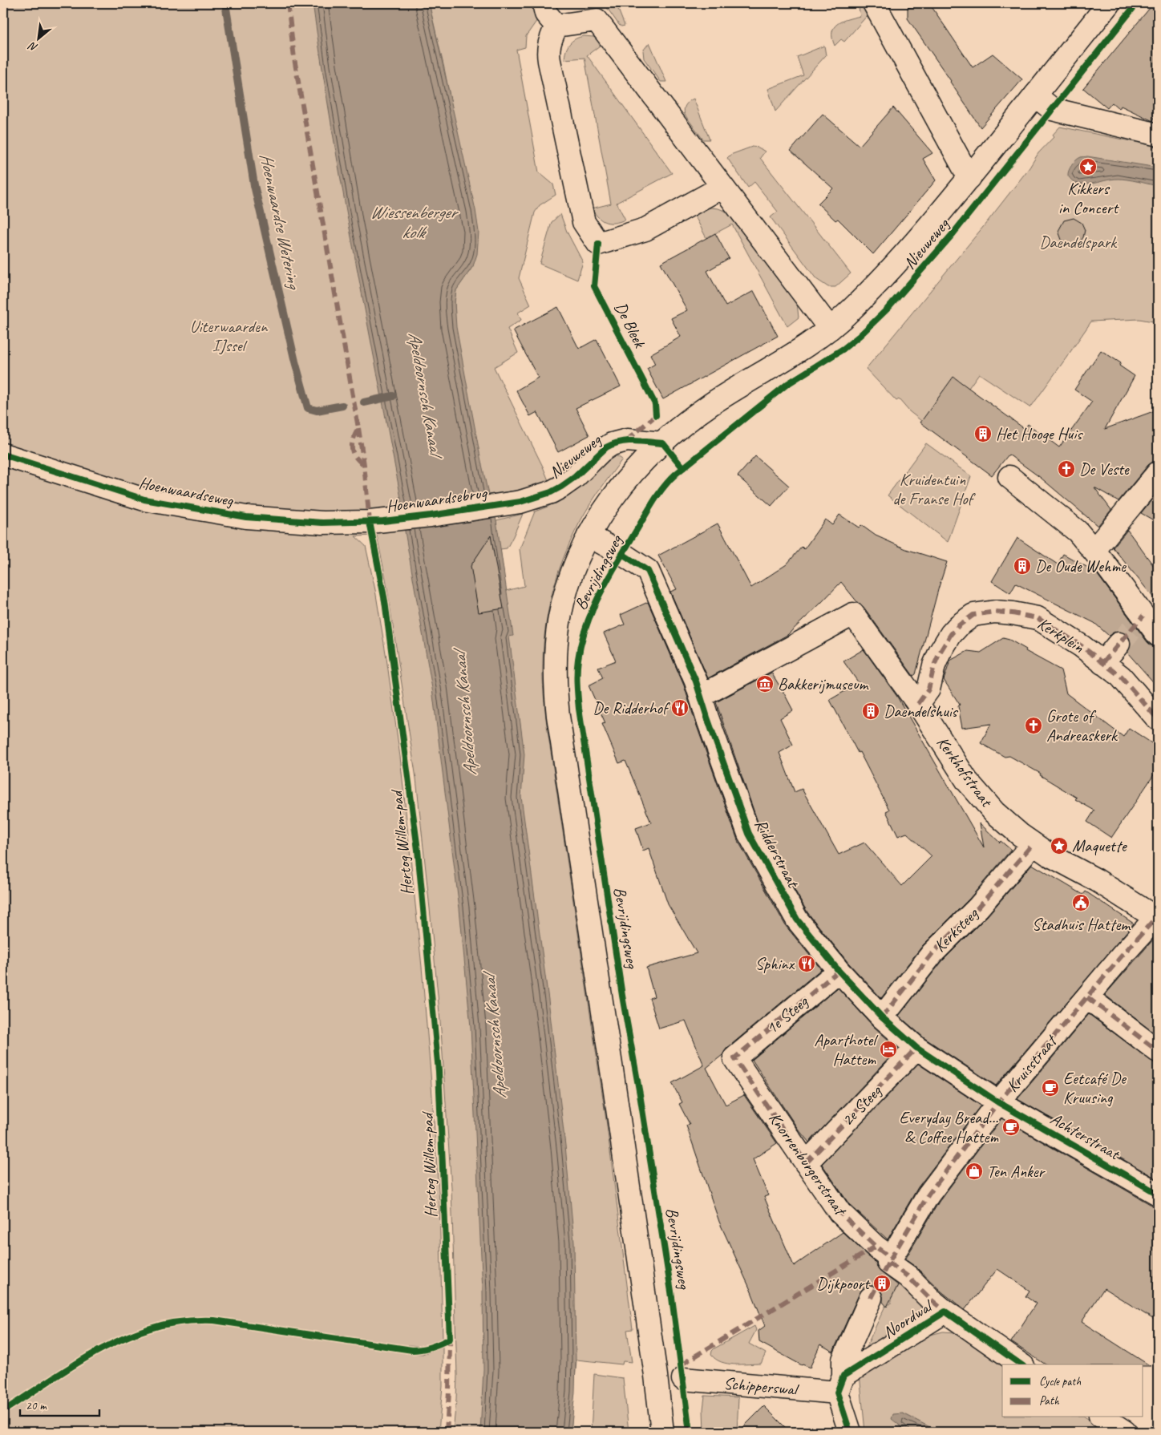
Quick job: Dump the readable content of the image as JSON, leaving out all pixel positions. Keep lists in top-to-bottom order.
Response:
{
  "streets": {
    "street": [
      "Nieuweweg",
      "Hoenwaardseweg",
      "Hoenwaardsebrug",
      "Bevrijdingsweg",
      "Kerkplein",
      "Kerkhofstraat",
      "Ridderstraat",
      "Kerksteeg",
      "1e Steeg",
      "Kruisstraat",
      "2e Steeg",
      "Achterstraat",
      "Knorrenburgerstraat",
      "Noordwal",
      "Schipperswal"
    ],
    "cycle path": ["De Bleek", "Hertog Willem-pad"]
  },
  "crossings": [
    ["Nieuweweg", "Hoenwaardsebrug"],
    ["Nieuweweg", "Bevrijdingsweg"],
    ["Hoenwaardseweg", "Hoenwaardsebrug"],
    ["Bevrijdingsweg", "Ridderstraat"],
    ["Kerkplein", "Kerkhofstraat"],
    ["Kerkhofstraat", "Ridderstraat"],
    ["Kerkhofstraat", "Kerksteeg"],
    ["Kerkhofstraat", "Kruisstraat"],
    ["Ridderstraat", "Kerksteeg"],
    ["Ridderstraat", "1e Steeg"],
    ["Ridderstraat", "Kruisstraat"],
    ["Ridderstraat", "2e Steeg"],
    ["Ridderstraat", "Achterstraat"],
    ["1e Steeg", "Knorrenburgerstraat"],
    ["Kruisstraat", "Achterstraat"],
    ["Kruisstraat", "Knorrenburgerstraat"],
    ["2e Steeg", "Knorrenburgerstraat"],
    ["Knorrenburgerstraat", "Noordwal"],
    ["Noordwal", "Schipperswal"]
  ],
  "water": ["Wiessenberger kolk", "Hoenwaardse Wetering", "Apeldoornsch Kanaal"],
  "parks": ["Daendelspark", "Uiterwaarden IJssel", "Kruidentuin de Franse Hof"],
  "places": {
    "place": ["Kikkers in Concert", "Maquette"],
    "building": [
      "Het Hooge Huis",
      "De Oude Wehme",
      "Daendelshuis",
      "Dijkpoort"
    ],
    "church": ["De Veste", "Grote of Andreaskerk"],
    "museum": ["Bakkerijmuseum"],
    "restaurant": ["De Ridderhof", "Sphinx"],
    "public building": ["Stadhuis Hattem"],
    "hotel": ["Aparthotel Hattem"],
    "cafe": ["Eetcafé De Kruusing", "Everyday Bread... & Coffee Hattem"],
    "shop": ["Ten Anker"]
  },
  "legend": ["Cycle path", "Path"],
  "scale_bar": "20 m",
  "north": "bottom left"
}
